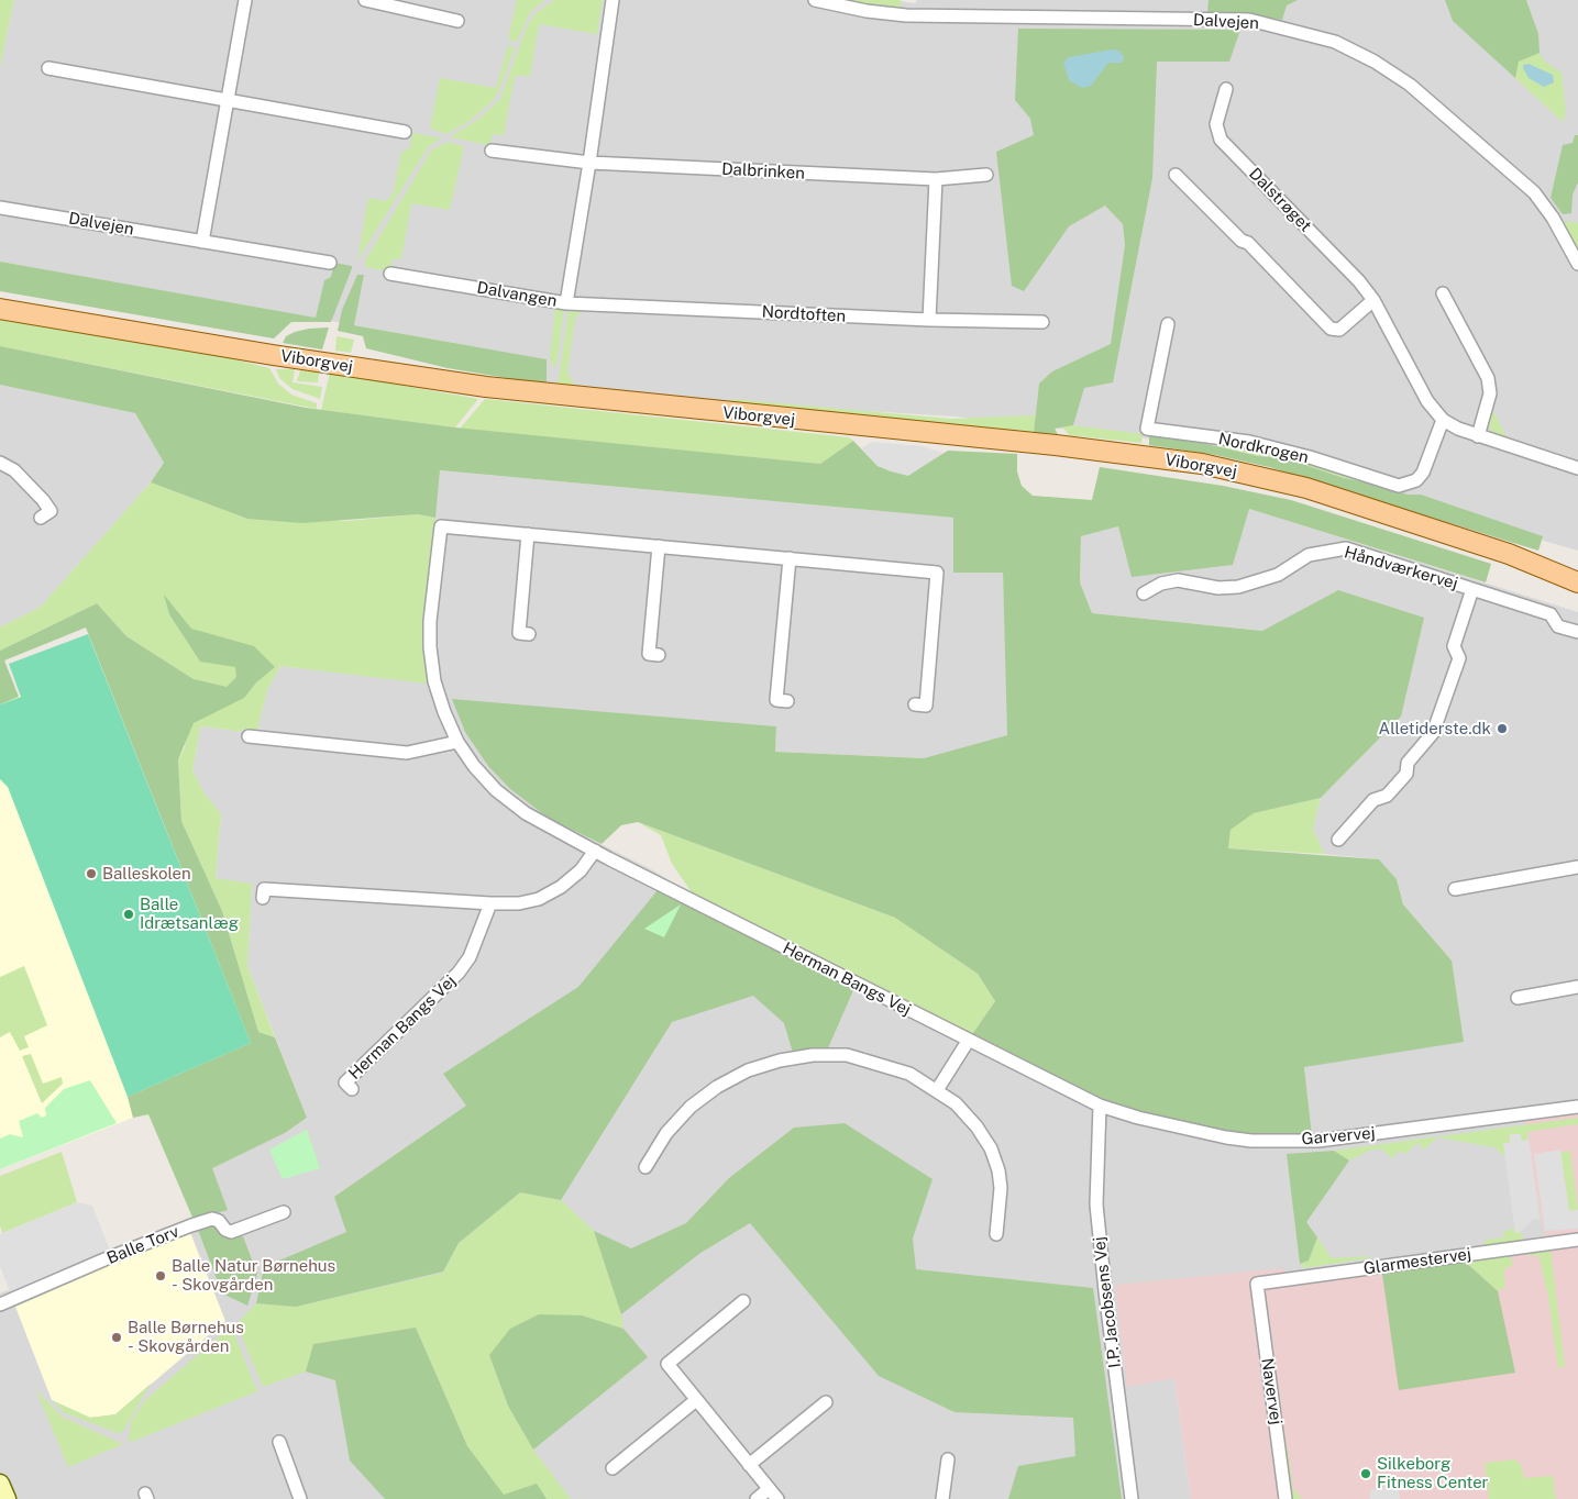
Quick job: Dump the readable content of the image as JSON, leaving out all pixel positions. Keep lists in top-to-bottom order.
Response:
{
  "streets": {
    "main road": ["Viborgvej"],
    "street": [
      "Dalvejen",
      "Dalbrinken",
      "Dalstrøget",
      "Dalvangen",
      "Nordtoften",
      "Nordkrogen",
      "Håndværkervej",
      "Herman Bangs Vej",
      "Garvervej",
      "Balle Torv",
      "Glarmestervej",
      "I.P. Jacobsens Vej",
      "Navervej"
    ]
  },
  "crossings": [
    ["Dalbrinken", "Dalvangen"],
    ["Dalstrøget", "Nordkrogen"],
    ["Dalvangen", "Nordtoften"],
    ["Herman Bangs Vej", "Garvervej"],
    ["Herman Bangs Vej", "I.P. Jacobsens Vej"],
    ["Garvervej", "I.P. Jacobsens Vej"],
    ["Glarmestervej", "Navervej"]
  ],
  "places": [
    "Alletiderste.dk",
    "Balleskolen",
    "Balle Idrætsanlæg",
    "Balle Natur Børnehus - Skovgården",
    "Balle Børnehus - Skovgården",
    "Silkeborg Fitness Center"
  ]
}
